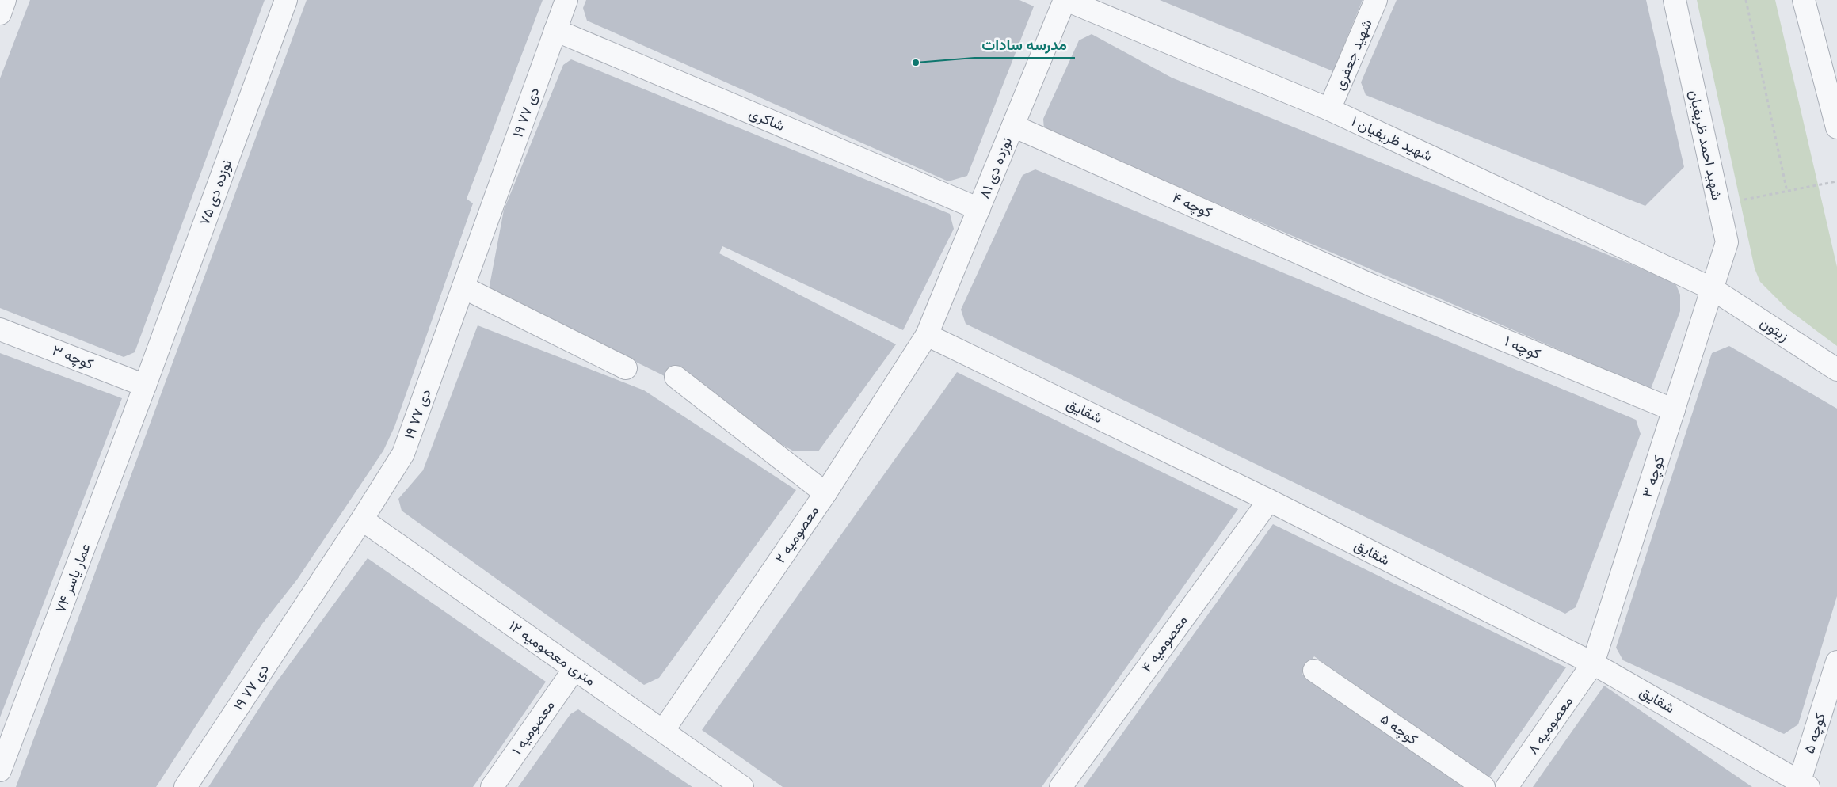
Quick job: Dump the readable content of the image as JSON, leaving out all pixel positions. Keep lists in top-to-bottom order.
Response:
{
  "streets": {
    "street": [
      "شهید جعفری",
      "۱۹ دی ۷۷",
      "شاکری",
      "شهید ظریفیان ۱",
      "شهید احمد ظریفیان",
      "نوزده دی ۸۱",
      "نوزده دی ۷۵",
      "کوچه ۴",
      "زيتون",
      "کوچه ۱",
      "کوچه ۳",
      "شقایق",
      "معصومیه ۲",
      "عمار یاسر ۷۴",
      "معصومیه ۴",
      "۱۲ متری معصومیه",
      "معصومیه ۸",
      "معصومیه ۱",
      "کوچه ۵"
    ]
  },
  "crossings": [
    ["شهید جعفری", "شهید ظریفیان ۱"],
    ["۱۹ دی ۷۷", "شاکری"],
    ["۱۹ دی ۷۷", "۱۲ متری معصومیه"],
    ["شاکری", "نوزده دی ۸۱"],
    ["شهید ظریفیان ۱", "شهید احمد ظریفیان"],
    ["شهید ظریفیان ۱", "نوزده دی ۸۱"],
    ["شهید ظریفیان ۱", "زيتون"],
    ["شهید ظریفیان ۱", "کوچه ۳"],
    ["شهید احمد ظریفیان", "زيتون"],
    ["شهید احمد ظریفیان", "کوچه ۳"],
    ["نوزده دی ۸۱", "کوچه ۴"],
    ["نوزده دی ۸۱", "شقایق"],
    ["نوزده دی ۸۱", "معصومیه ۲"],
    ["نوزده دی ۷۵", "کوچه ۳"],
    ["نوزده دی ۷۵", "عمار یاسر ۷۴"],
    ["کوچه ۴", "کوچه ۱"],
    ["زيتون", "کوچه ۳"],
    ["کوچه ۱", "کوچه ۳"],
    ["کوچه ۳", "شقایق"],
    ["کوچه ۳", "عمار یاسر ۷۴"],
    ["کوچه ۳", "معصومیه ۸"],
    ["شقایق", "معصومیه ۲"],
    ["شقایق", "معصومیه ۴"],
    ["شقایق", "معصومیه ۸"],
    ["شقایق", "کوچه ۵"],
    ["معصومیه ۲", "۱۲ متری معصومیه"],
    ["۱۲ متری معصومیه", "معصومیه ۱"]
  ],
  "places": ["مدرسه سادات"]
}
